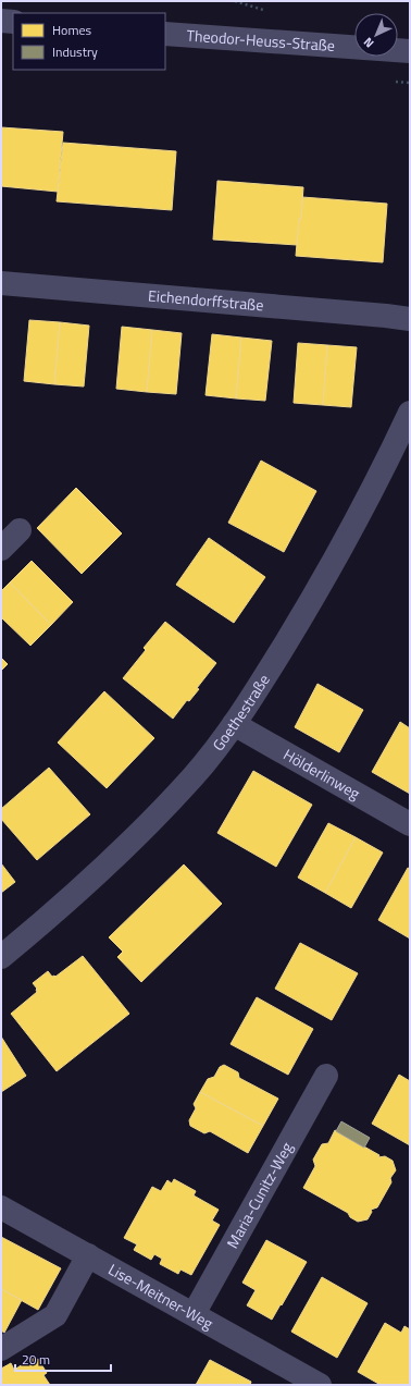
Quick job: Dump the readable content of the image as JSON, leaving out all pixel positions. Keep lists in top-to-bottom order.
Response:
{
  "streets": {
    "street": [
      "Theodor-Heuss-Straße",
      "Eichendorffstraße",
      "Goethestraße",
      "Hölderlinweg",
      "Maria-Cunitz-Weg",
      "Lise-Meitner-Weg"
    ]
  },
  "crossings": [
    ["Goethestraße", "Hölderlinweg"],
    ["Maria-Cunitz-Weg", "Lise-Meitner-Weg"]
  ],
  "legend": ["Homes", "Industry"],
  "scale_bar": "20 m",
  "north": "bottom left"
}
